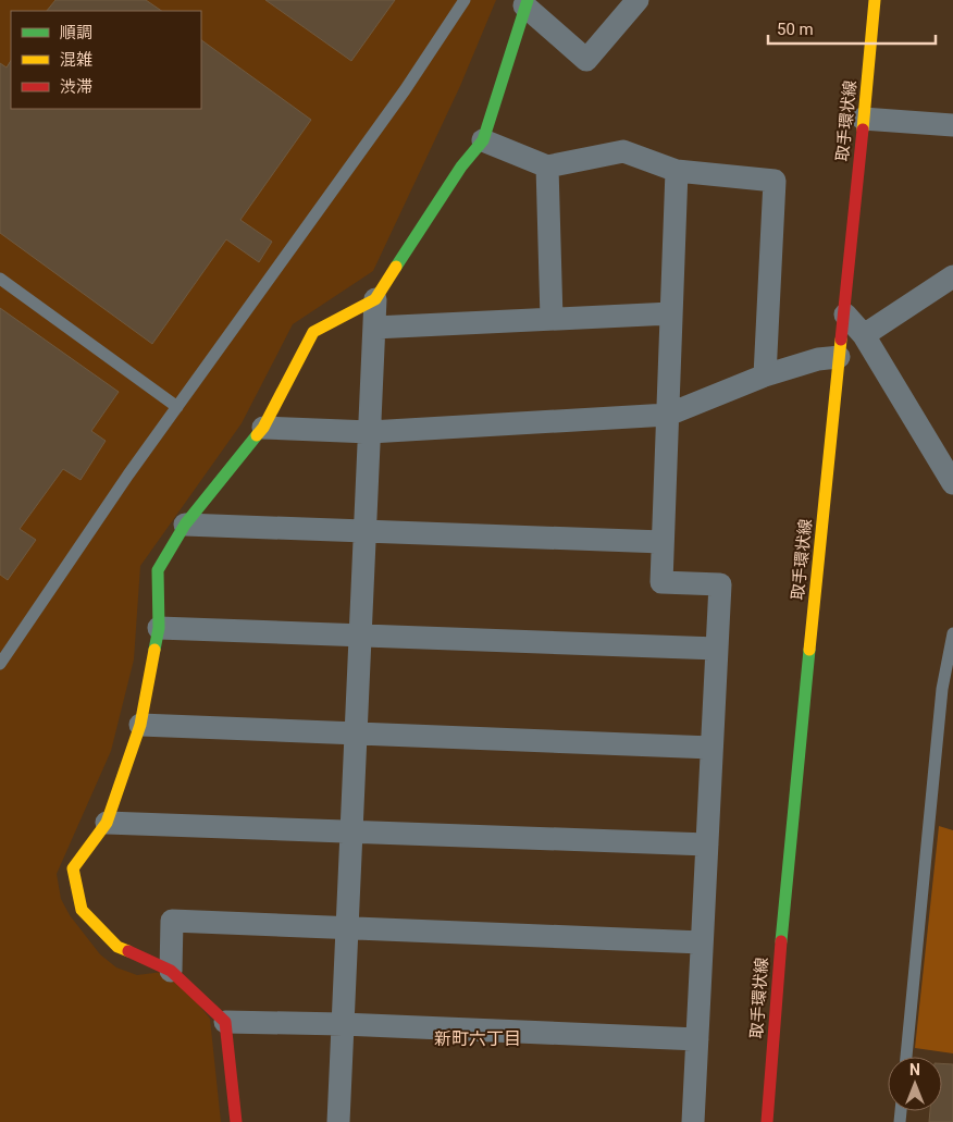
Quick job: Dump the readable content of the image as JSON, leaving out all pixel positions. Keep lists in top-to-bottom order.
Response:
{
  "streets": {
    "street": ["取手環状線"]
  },
  "districts": ["新町六丁目"],
  "legend": ["順調", "混雑", "渋滞"],
  "scale_bar": "50 m",
  "north": "top"
}
